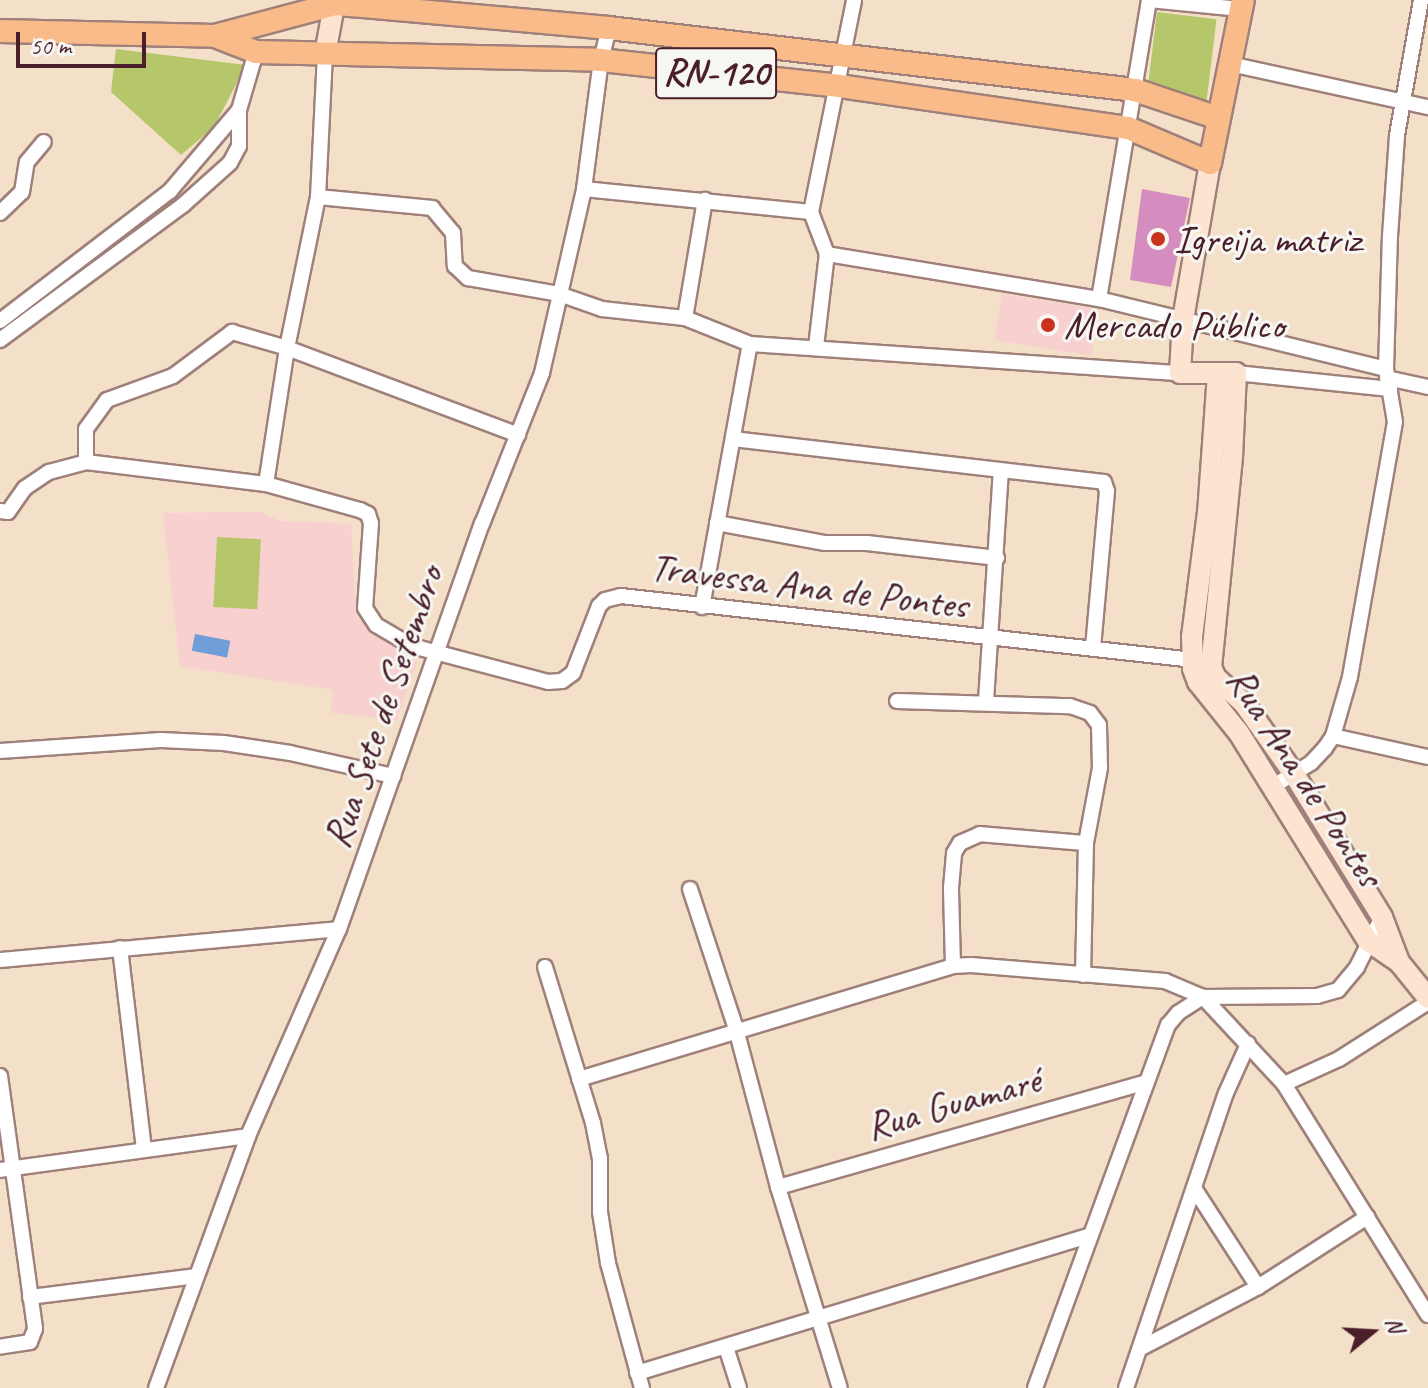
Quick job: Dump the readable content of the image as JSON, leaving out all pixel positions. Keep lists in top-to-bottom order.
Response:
{
  "streets": {
    "main road": ["RN-120", "Rua Ana de Pontes"],
    "street": ["Travessa Ana de Pontes", "Rua Sete de Setembro", "Rua Guamaré"]
  },
  "crossings": [
    ["RN-120", "Rua Sete de Setembro"],
    ["Travessa Ana de Pontes", "Rua Sete de Setembro"],
    ["Travessa Ana de Pontes", "Rua Ana de Pontes"]
  ],
  "places": ["Igreija matriz", "Mercado Público"],
  "scale_bar": "50 m",
  "north": "right"
}
